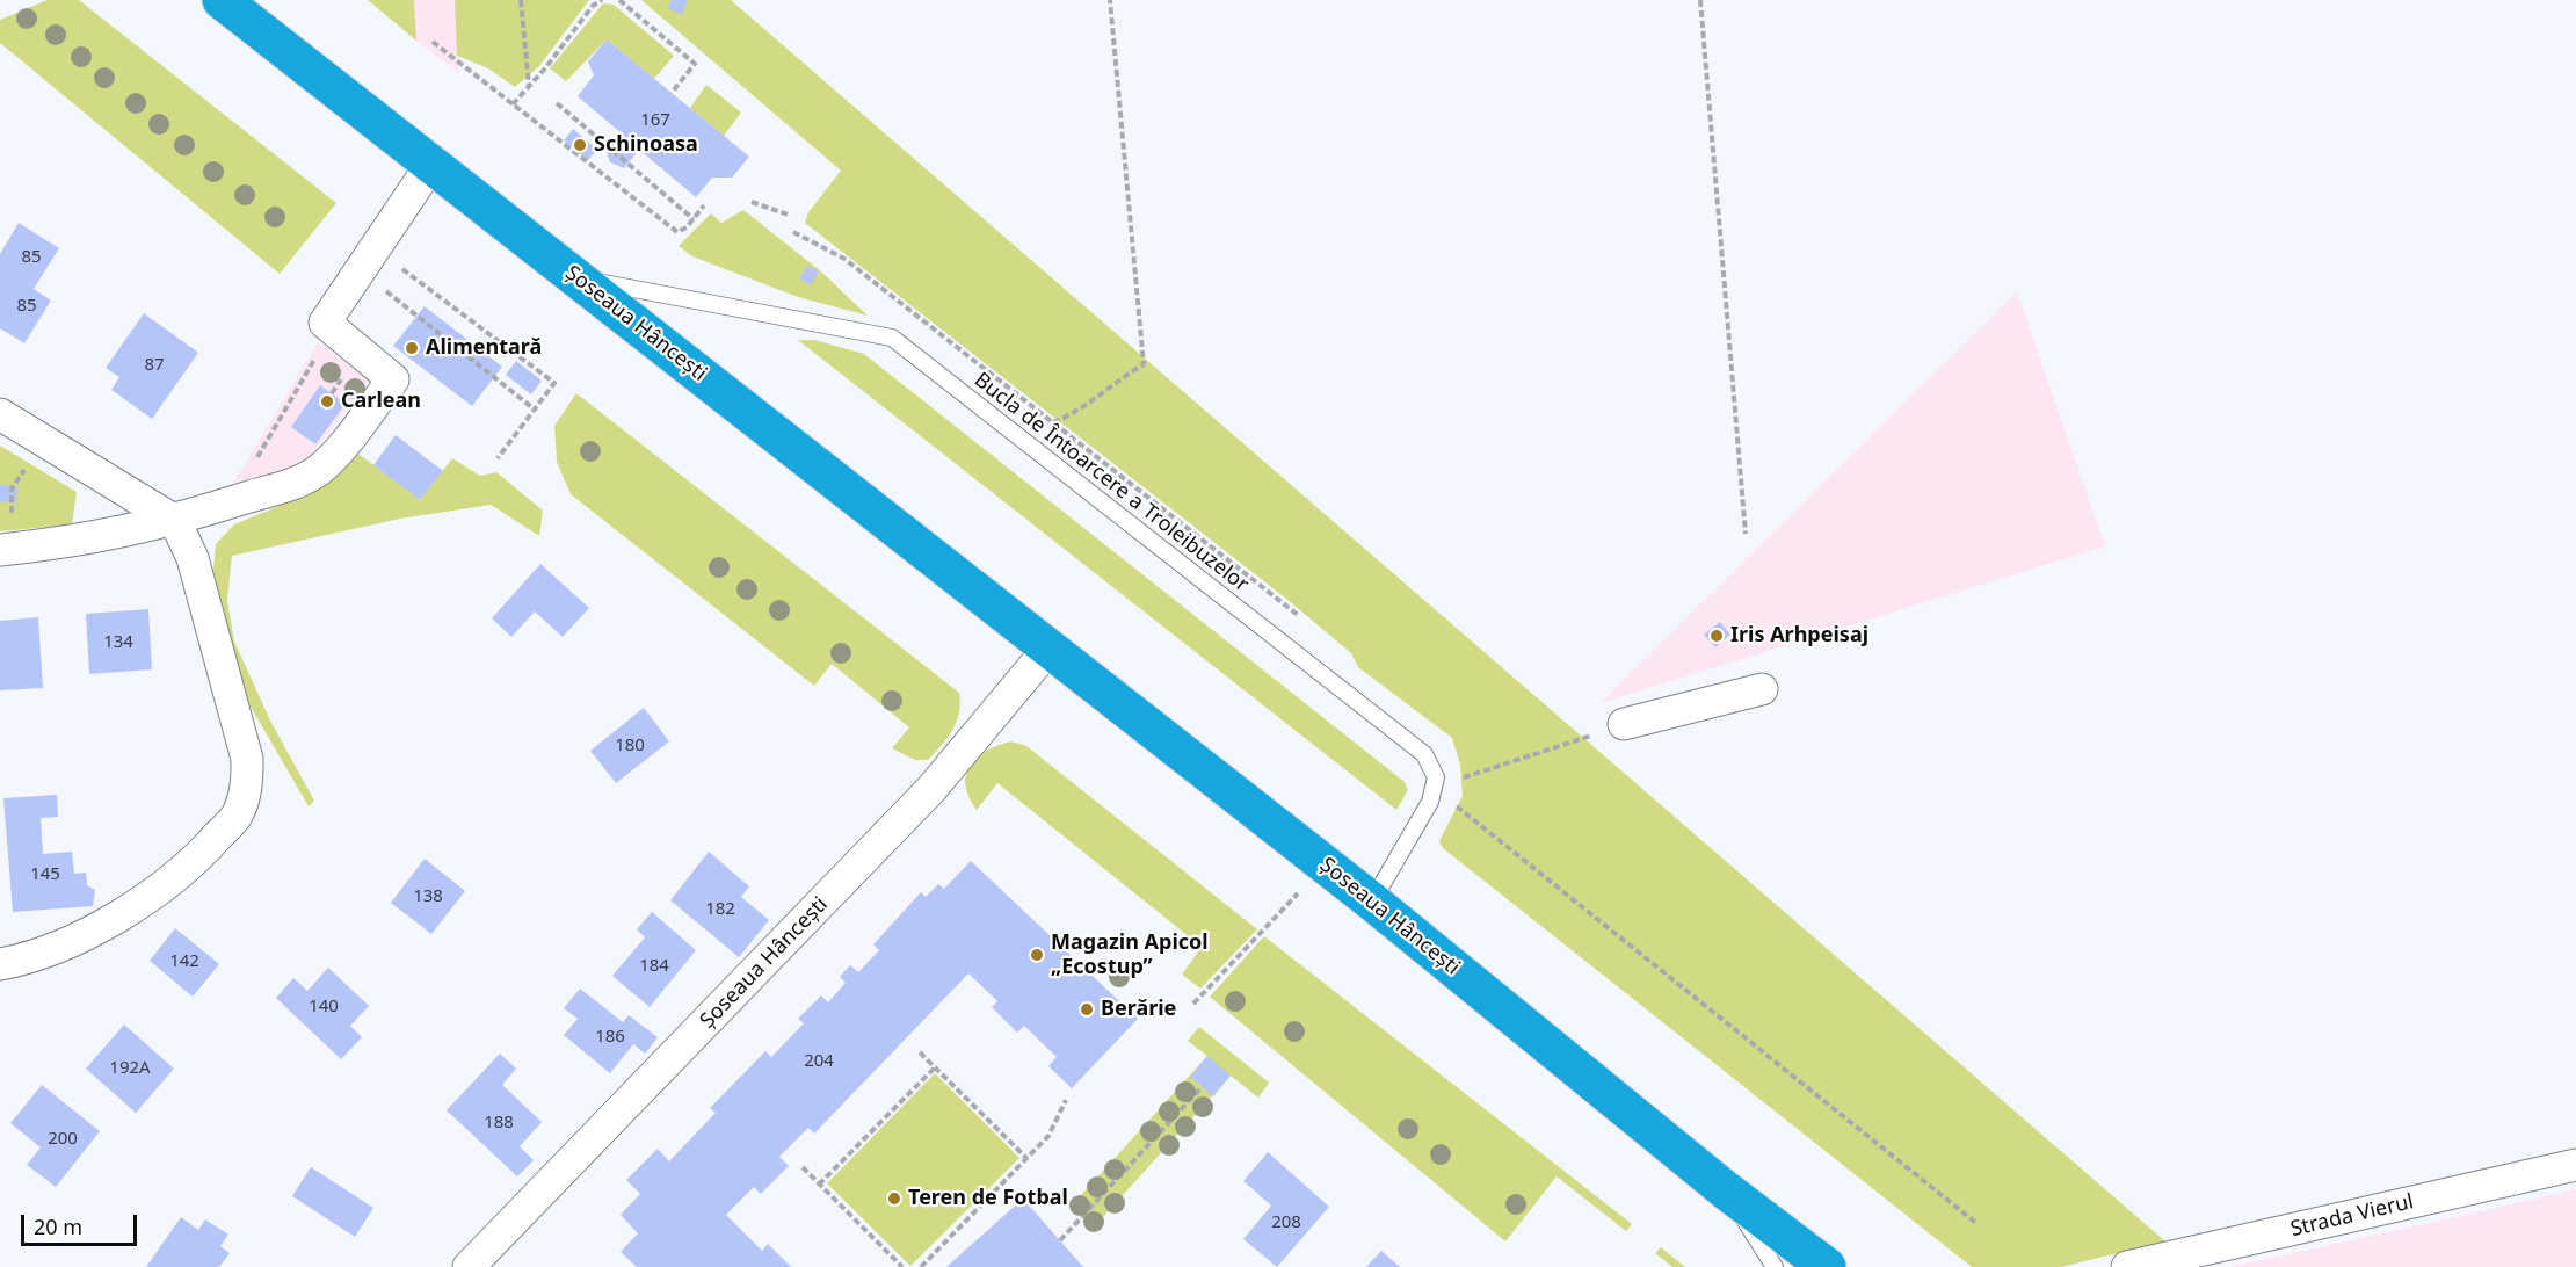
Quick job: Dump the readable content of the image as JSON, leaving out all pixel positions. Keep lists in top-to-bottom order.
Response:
{
  "streets": {
    "highway": ["Șoseaua Hâncești"],
    "street": ["Strada Vierul"],
    "lane": ["Bucla de Întoarcere a Troleibuzelor"]
  },
  "crossings": [
    ["Șoseaua Hâncești", "Bucla de Întoarcere a Troleibuzelor"]
  ],
  "places": [
    "Schinoasa",
    "Alimentară",
    "Carlean",
    "Iris Arhpeisaj",
    "Magazin Apicol „Ecostup”",
    "Berărie",
    "Teren de Fotbal"
  ],
  "house_numbers": [
    "167",
    "85",
    "85",
    "87",
    "134",
    "180",
    "145",
    "138",
    "182",
    "142",
    "184",
    "140",
    "186",
    "204",
    "192A",
    "188",
    "200",
    "208"
  ],
  "scale_bar": "20 m"
}
